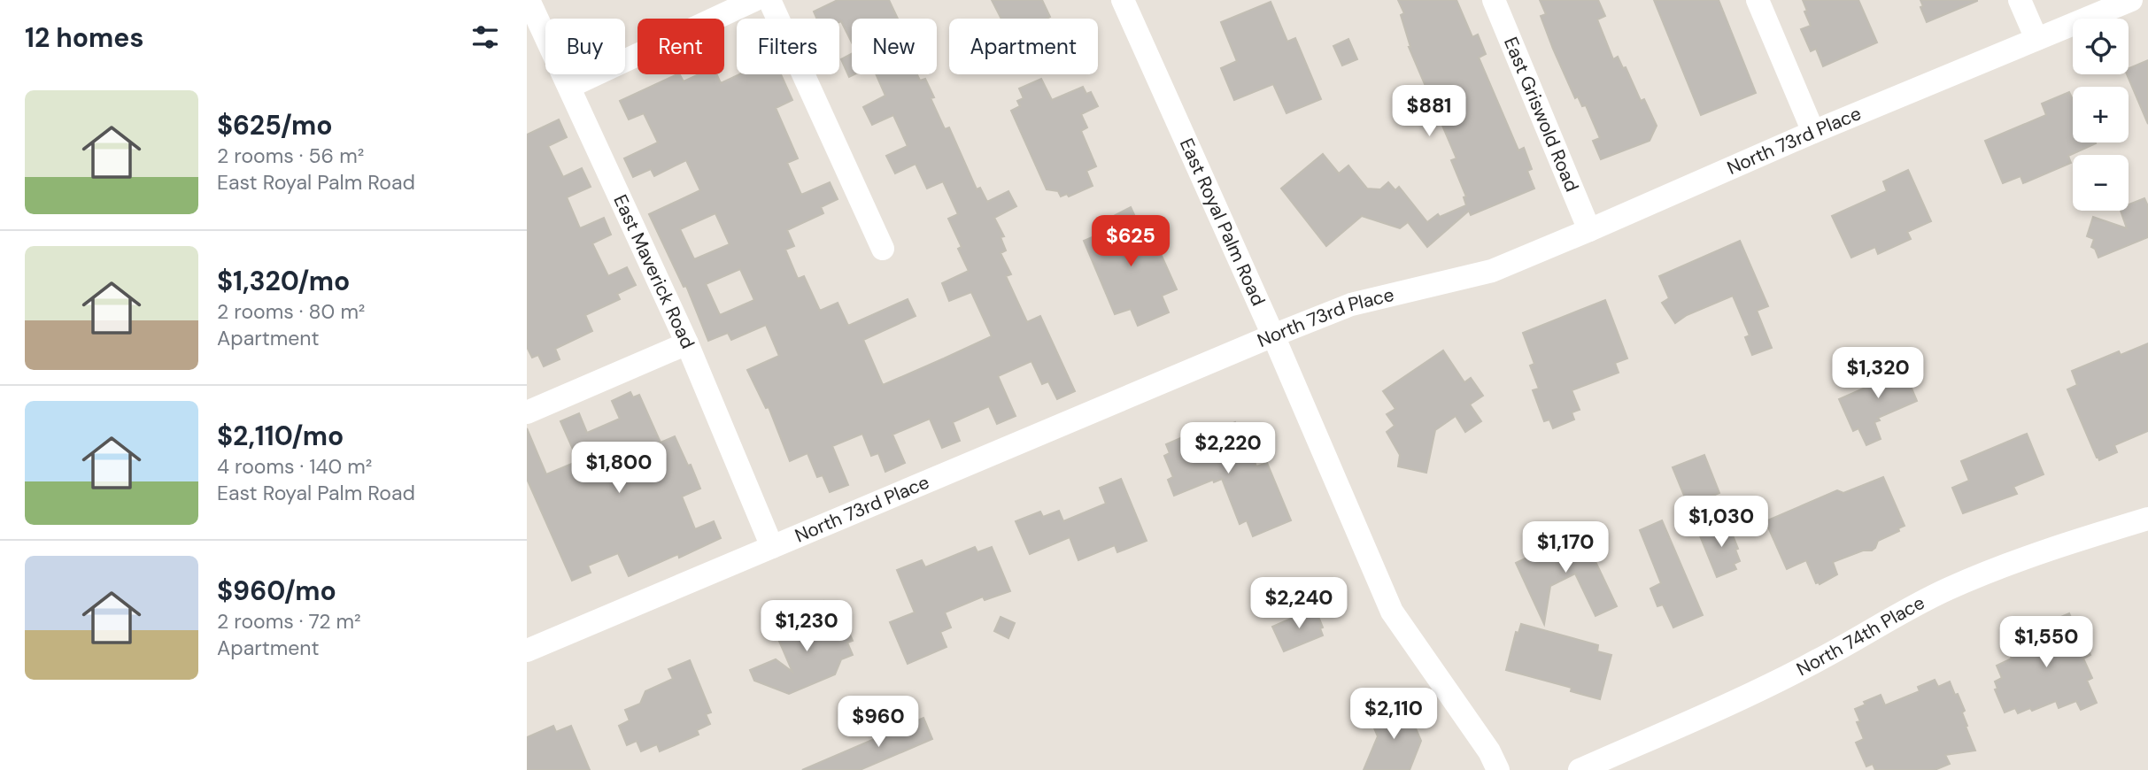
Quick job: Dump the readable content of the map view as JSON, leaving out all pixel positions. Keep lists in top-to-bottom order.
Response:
{
  "streets": {
    "street": [
      "East Griswold Road",
      "North 73rd Place",
      "East Royal Palm Road",
      "East Maverick Road",
      "North 74th Place"
    ]
  },
  "crossings": [
    ["East Griswold Road", "North 73rd Place"],
    ["North 73rd Place", "East Royal Palm Road"],
    ["North 73rd Place", "East Maverick Road"]
  ],
  "page": {
    "heading": "12 homes",
    "map_buttons": ["+", "−"],
    "chip": [
      "Buy",
      "Rent",
      "Filters",
      "New",
      "Apartment"
    ],
    "list": [
      {
        "name": "$625/mo",
        "note": "2 rooms · 56 m² · East Royal Palm Road"
      },
      {
        "name": "$1,320/mo",
        "note": "2 rooms · 80 m² · Apartment"
      },
      {
        "name": "$2,110/mo",
        "note": "4 rooms · 140 m² · East Royal Palm Road"
      },
      {
        "name": "$960/mo",
        "note": "2 rooms · 72 m² · Apartment"
      }
    ],
    "price": [
      "$881",
      "$625",
      "$1,320",
      "$2,220",
      "$1,800",
      "$1,030",
      "$1,170",
      "$2,240",
      "$1,230",
      "$1,550",
      "$2,110",
      "$960"
    ]
  }
}
